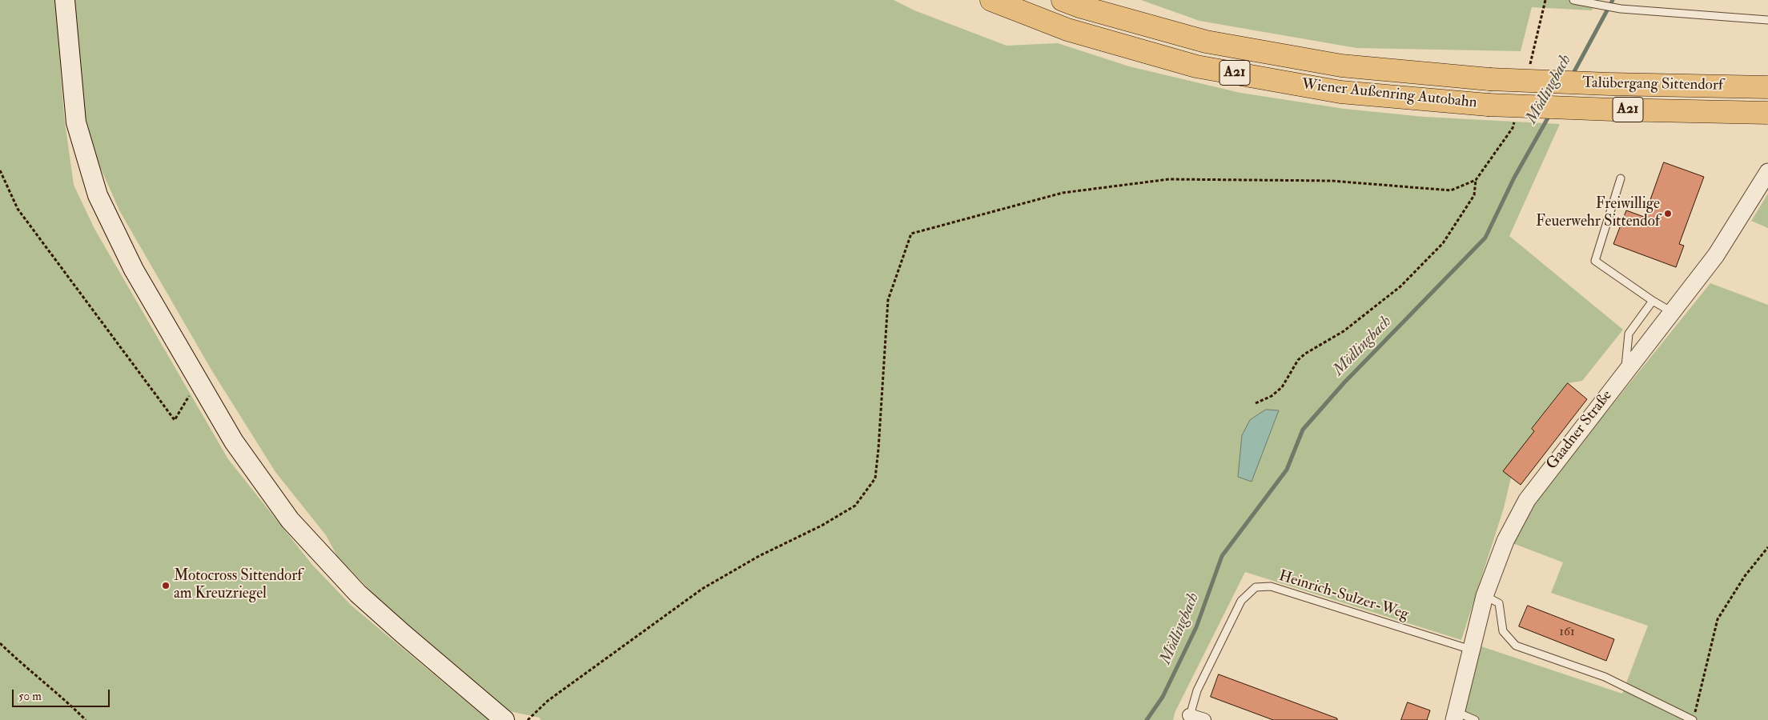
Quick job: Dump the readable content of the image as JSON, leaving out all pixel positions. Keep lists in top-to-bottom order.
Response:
{
  "streets": {
    "highway": ["A21", "Talübergang Sittendorf", "Wiener Außenring Autobahn"],
    "street": ["Gaadner Straße"],
    "lane": ["Heinrich-Sulzer-Weg"]
  },
  "crossings": [
    ["Talübergang Sittendorf", "Wiener Außenring Autobahn"],
    ["Gaadner Straße", "Heinrich-Sulzer-Weg"]
  ],
  "water": ["Mödlingbach"],
  "places": ["Freiwillige Feuerwehr Sittendof", "Motocross Sittendorf am Kreuzriegel"],
  "house_numbers": ["161"],
  "scale_bar": "50 m"
}
